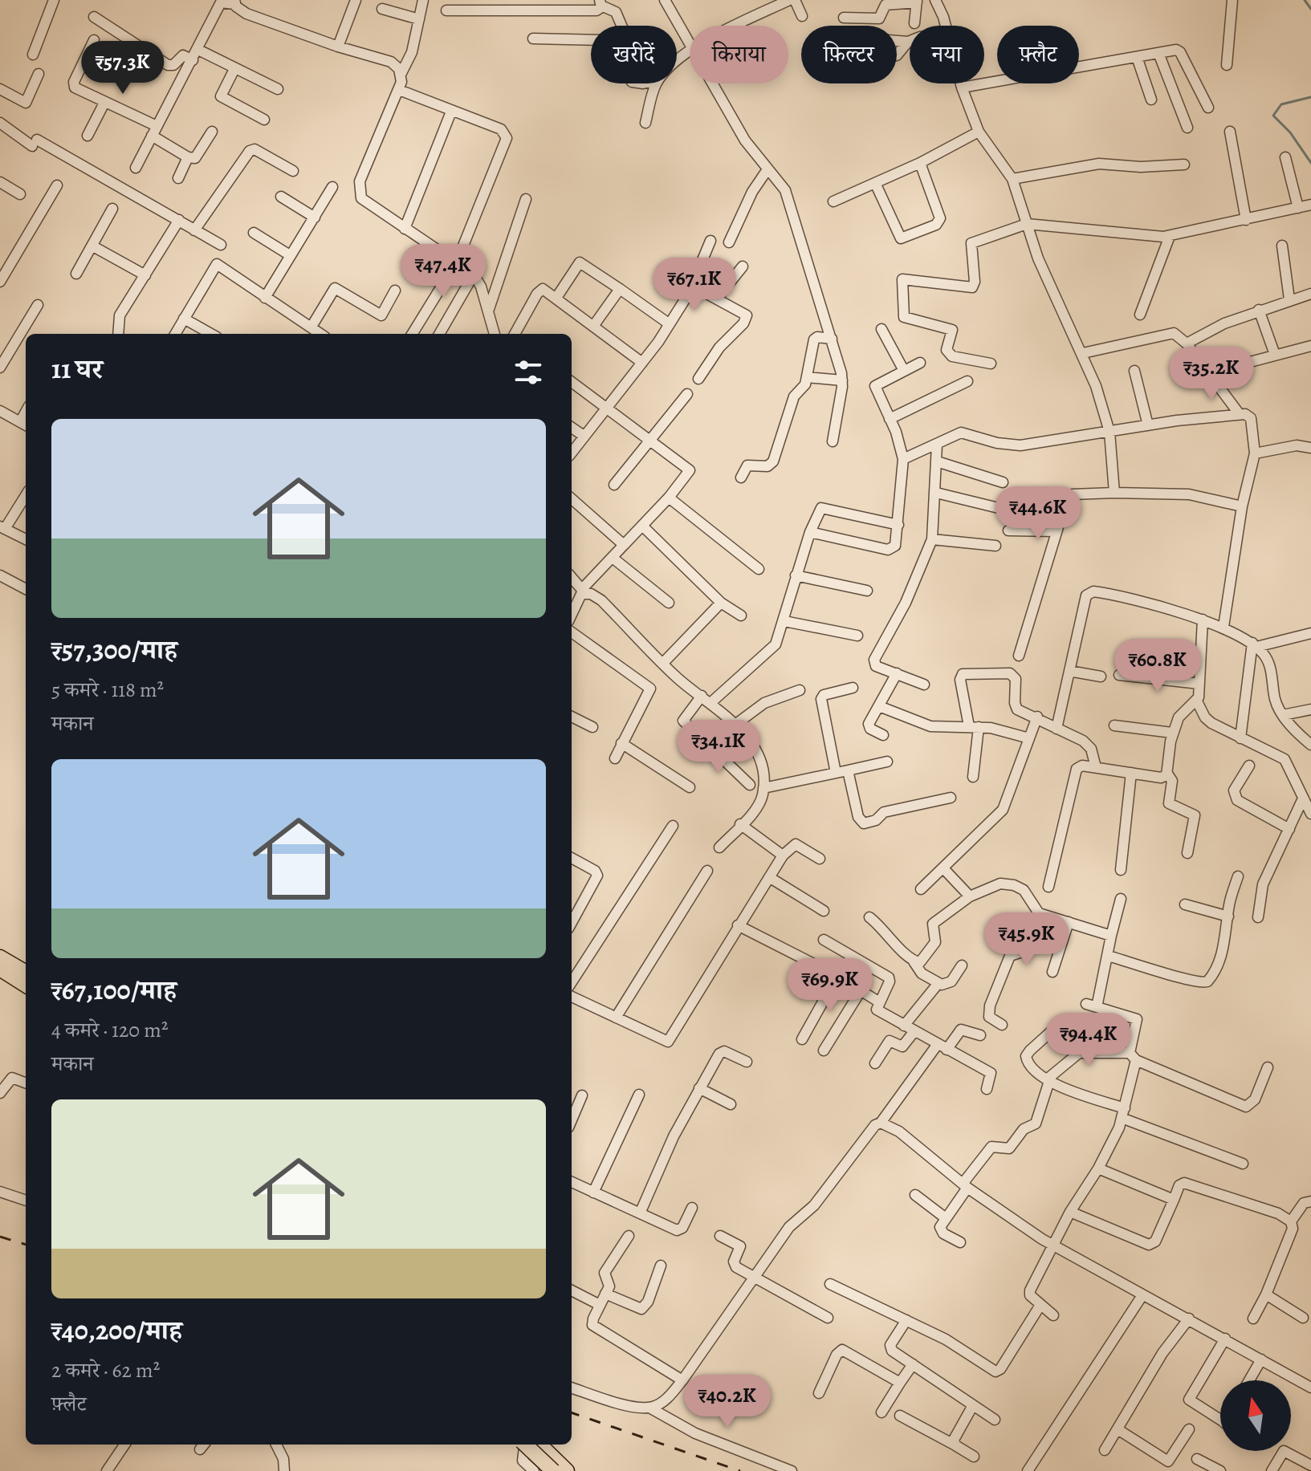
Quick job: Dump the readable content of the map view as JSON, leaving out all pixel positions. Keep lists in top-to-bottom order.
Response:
{
  "north": "top",
  "page": {
    "chip": [
      "खरीदें",
      "किराया",
      "फ़िल्टर",
      "नया",
      "फ़्लैट"
    ],
    "price": [
      "₹57.3K",
      "₹47.4K",
      "₹67.1K",
      "₹35.2K",
      "₹44.6K",
      "₹60.8K",
      "₹34.1K",
      "₹45.9K",
      "₹69.9K",
      "₹94.4K",
      "₹40.2K"
    ],
    "heading": "11 घर",
    "list": [
      {
        "name": "₹57,300/माह",
        "note": "5 कमरे · 118 m² · मकान"
      },
      {
        "name": "₹67,100/माह",
        "note": "4 कमरे · 120 m² · मकान"
      },
      {
        "name": "₹40,200/माह",
        "note": "2 कमरे · 62 m² · फ़्लैट"
      }
    ]
  }
}
